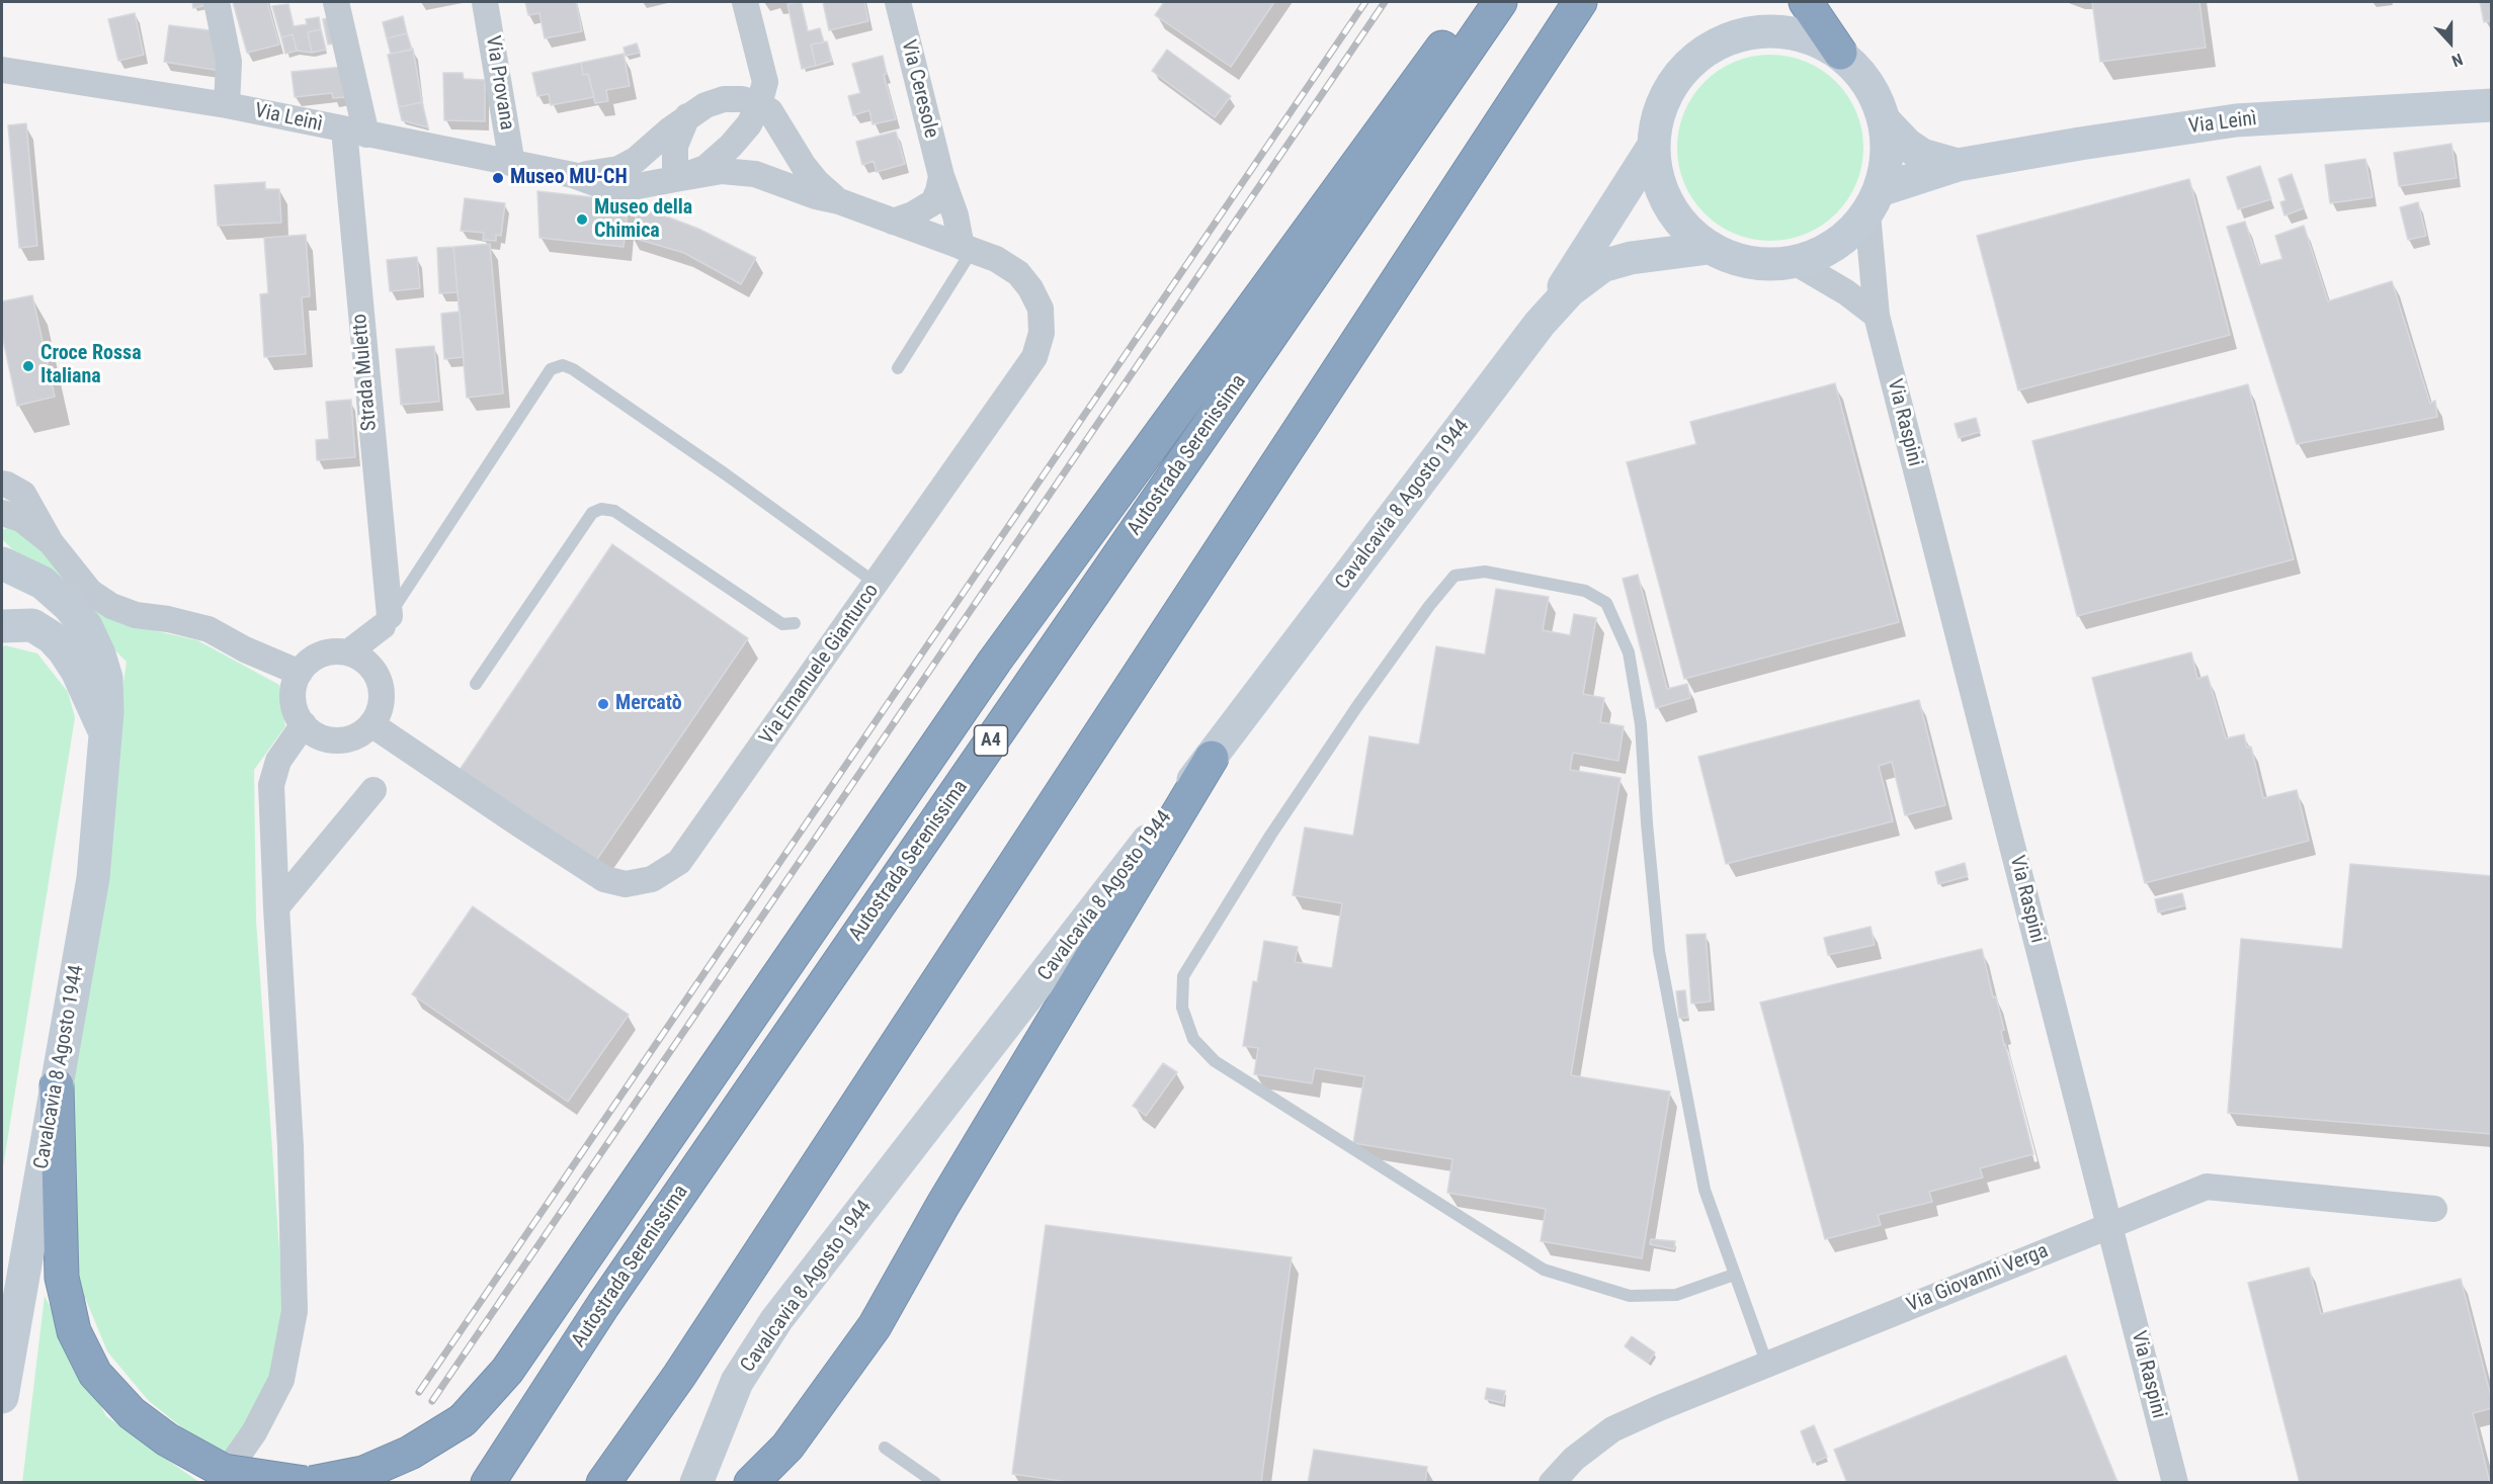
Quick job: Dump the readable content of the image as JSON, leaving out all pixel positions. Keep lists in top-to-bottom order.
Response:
{
  "streets": {
    "highway": ["Autostrada Serenissima", "A4"],
    "main road": ["Via Leinì", "Cavalcavia 8 Agosto 1944"],
    "street": [
      "Via Provana",
      "Via Ceresole",
      "Strada Muletto",
      "Via Raspini",
      "Via Emanuele Gianturco",
      "Via Giovanni Verga"
    ]
  },
  "crossings": [
    ["Via Provana", "Via Leinì"],
    ["Via Ceresole", "Via Emanuele Gianturco"],
    ["Via Leinì", "Strada Muletto"],
    ["Via Leinì", "Via Raspini"],
    ["Via Raspini", "Via Giovanni Verga"]
  ],
  "places": [
    "Museo MU-CH",
    "Museo della Chimica",
    "Croce Rossa Italiana",
    "Mercatò"
  ],
  "north": "bottom"
}
